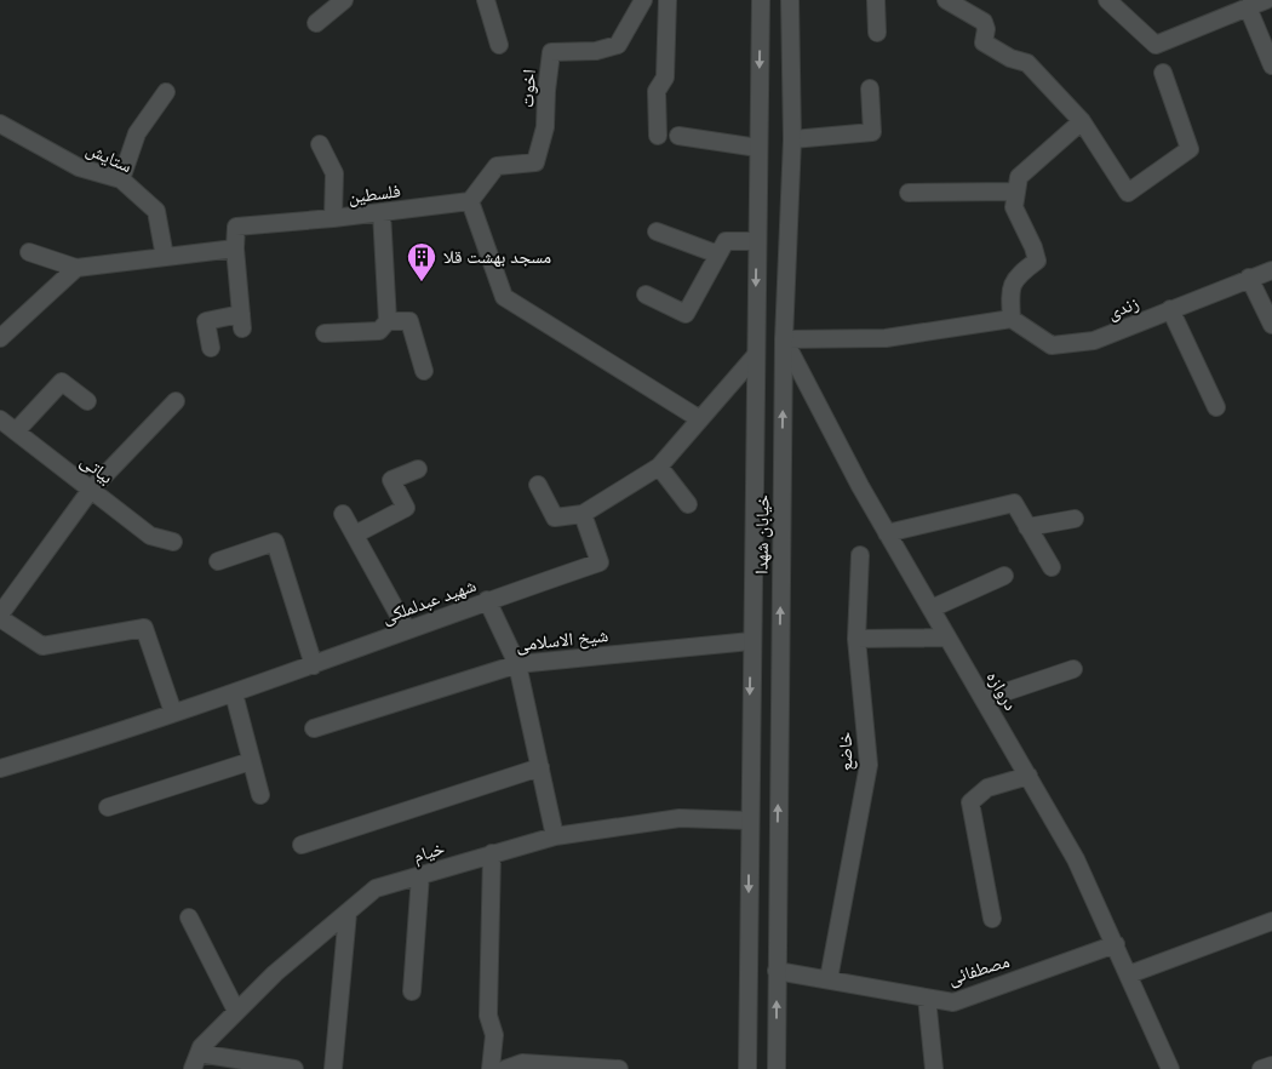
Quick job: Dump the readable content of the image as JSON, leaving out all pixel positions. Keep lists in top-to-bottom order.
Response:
{
  "streets": {
    "street": [
      "اخوت",
      "ستایش",
      "فلسطین",
      "زندی",
      "بیاتی",
      "خیابان شهدا",
      "شهید عبدلملکی",
      "شیخ الاسلامی",
      "دروازه",
      "خاضع",
      "خیام",
      "مصطفائی"
    ]
  },
  "crossings": [
    ["اخوت", "فلسطین"],
    ["خیابان شهدا", "شیخ الاسلامی"],
    ["خیابان شهدا", "دروازه"],
    ["خیابان شهدا", "خیام"],
    ["خیابان شهدا", "مصطفائی"],
    ["دروازه", "مصطفائی"],
    ["خاضع", "مصطفائی"]
  ],
  "places": {
    "building": ["مسجد بهشت قلا"]
  }
}
